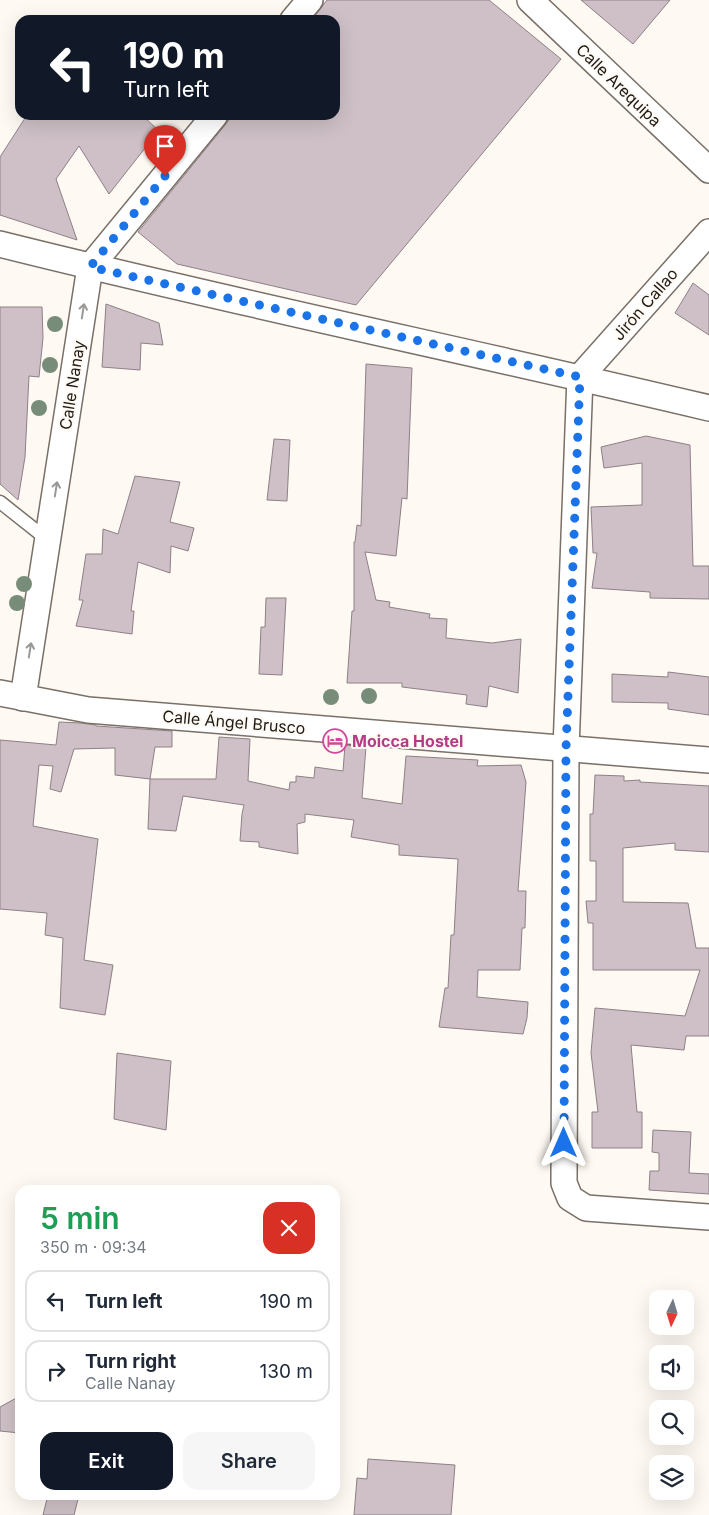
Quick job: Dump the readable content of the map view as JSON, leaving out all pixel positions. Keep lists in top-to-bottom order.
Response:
{
  "streets": {
    "street": [
      "Calle Arequipa",
      "Jirón Callao",
      "Calle Nanay",
      "Calle Ángel Brusco"
    ]
  },
  "crossings": [
    ["Calle Nanay", "Calle Ángel Brusco"]
  ],
  "one_way": ["Calle Nanay"],
  "places": {
    "hotel": ["Moicca Hostel"]
  },
  "north": "bottom",
  "page": {
    "turn": ["190 m", "Turn left"],
    "heading": ["5 min", "350 m · 09:34"],
    "list": [
      {
        "name": "Turn left",
        "value": "190 m"
      },
      {
        "name": "Turn right",
        "note": "Calle Nanay",
        "value": "130 m"
      }
    ],
    "buttons": ["Exit", "Share"]
  }
}
